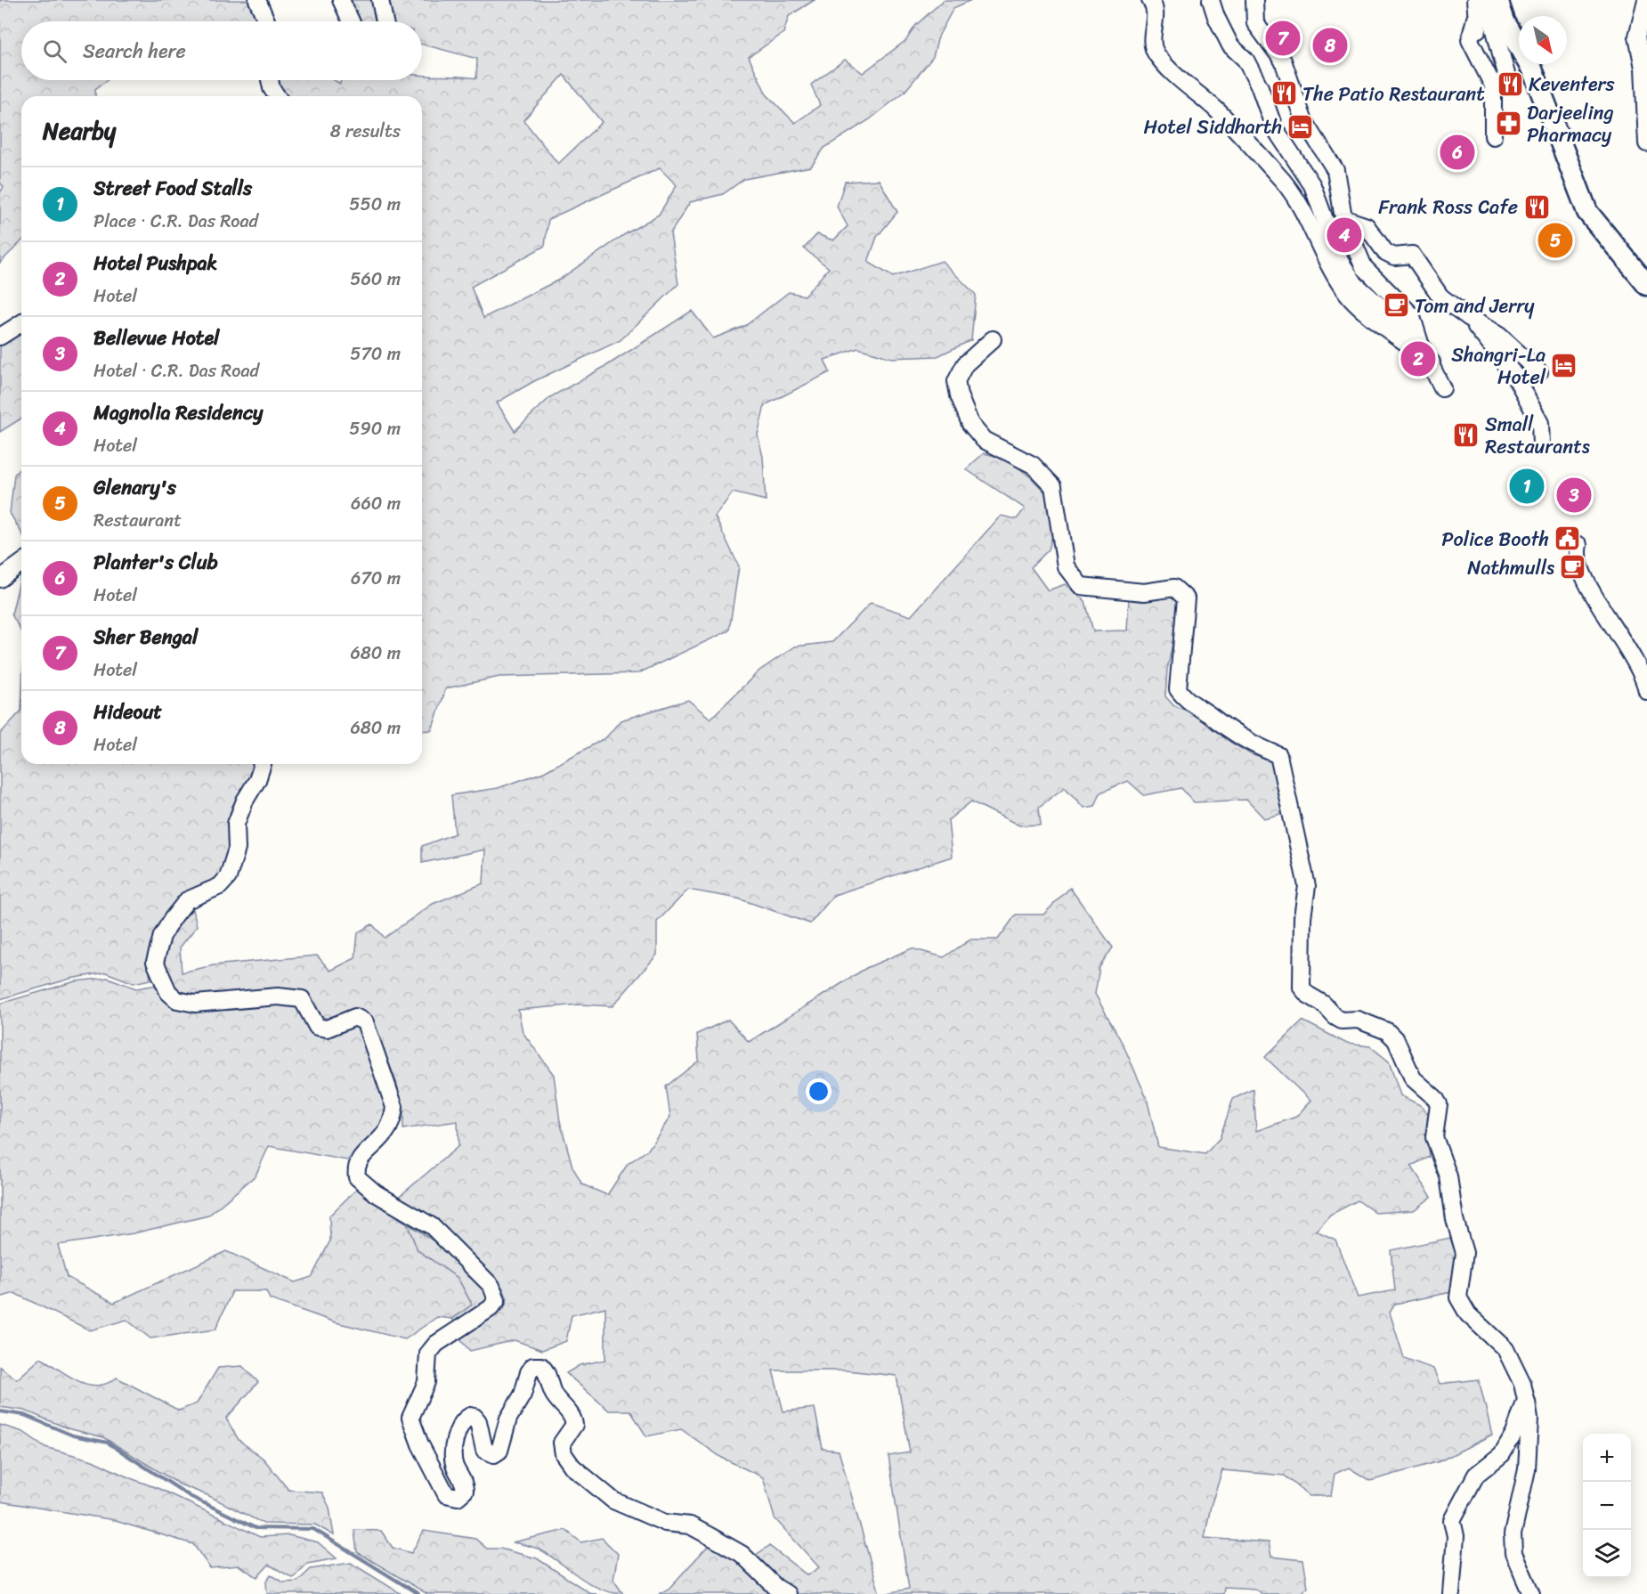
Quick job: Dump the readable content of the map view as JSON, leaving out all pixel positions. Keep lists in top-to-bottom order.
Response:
{
  "places": {
    "restaurant": [
      "Keventers",
      "The Patio Restaurant",
      "Frank Ross Cafe",
      "Small Restaurants"
    ],
    "pharmacy": ["Darjeeling Pharmacy"],
    "hotel": ["Hotel Siddharth", "Shangri-La Hotel"],
    "cafe": ["Tom and Jerry", "Nathmulls"],
    "public building": ["Police Booth"]
  },
  "north": "bottom right",
  "page": {
    "pins": [
      "7",
      "8",
      "6",
      "4",
      "5",
      "2",
      "1",
      "3"
    ],
    "search": "Search here",
    "heading": ["Nearby", "8 results"],
    "list": [
      {
        "mark": "1",
        "name": "Street Food Stalls",
        "note": "Place · C.R. Das Road",
        "value": "550 m"
      },
      {
        "mark": "2",
        "name": "Hotel Pushpak",
        "note": "Hotel",
        "value": "560 m"
      },
      {
        "mark": "3",
        "name": "Bellevue Hotel",
        "note": "Hotel · C.R. Das Road",
        "value": "570 m"
      },
      {
        "mark": "4",
        "name": "Magnolia Residency",
        "note": "Hotel",
        "value": "590 m"
      },
      {
        "mark": "5",
        "name": "Glenary's",
        "note": "Restaurant",
        "value": "660 m"
      },
      {
        "mark": "6",
        "name": "Planter's Club",
        "note": "Hotel",
        "value": "670 m"
      },
      {
        "mark": "7",
        "name": "Sher Bengal",
        "note": "Hotel",
        "value": "680 m"
      },
      {
        "mark": "8",
        "name": "Hideout",
        "note": "Hotel",
        "value": "680 m"
      }
    ],
    "map_buttons": ["+", "−"]
  }
}
